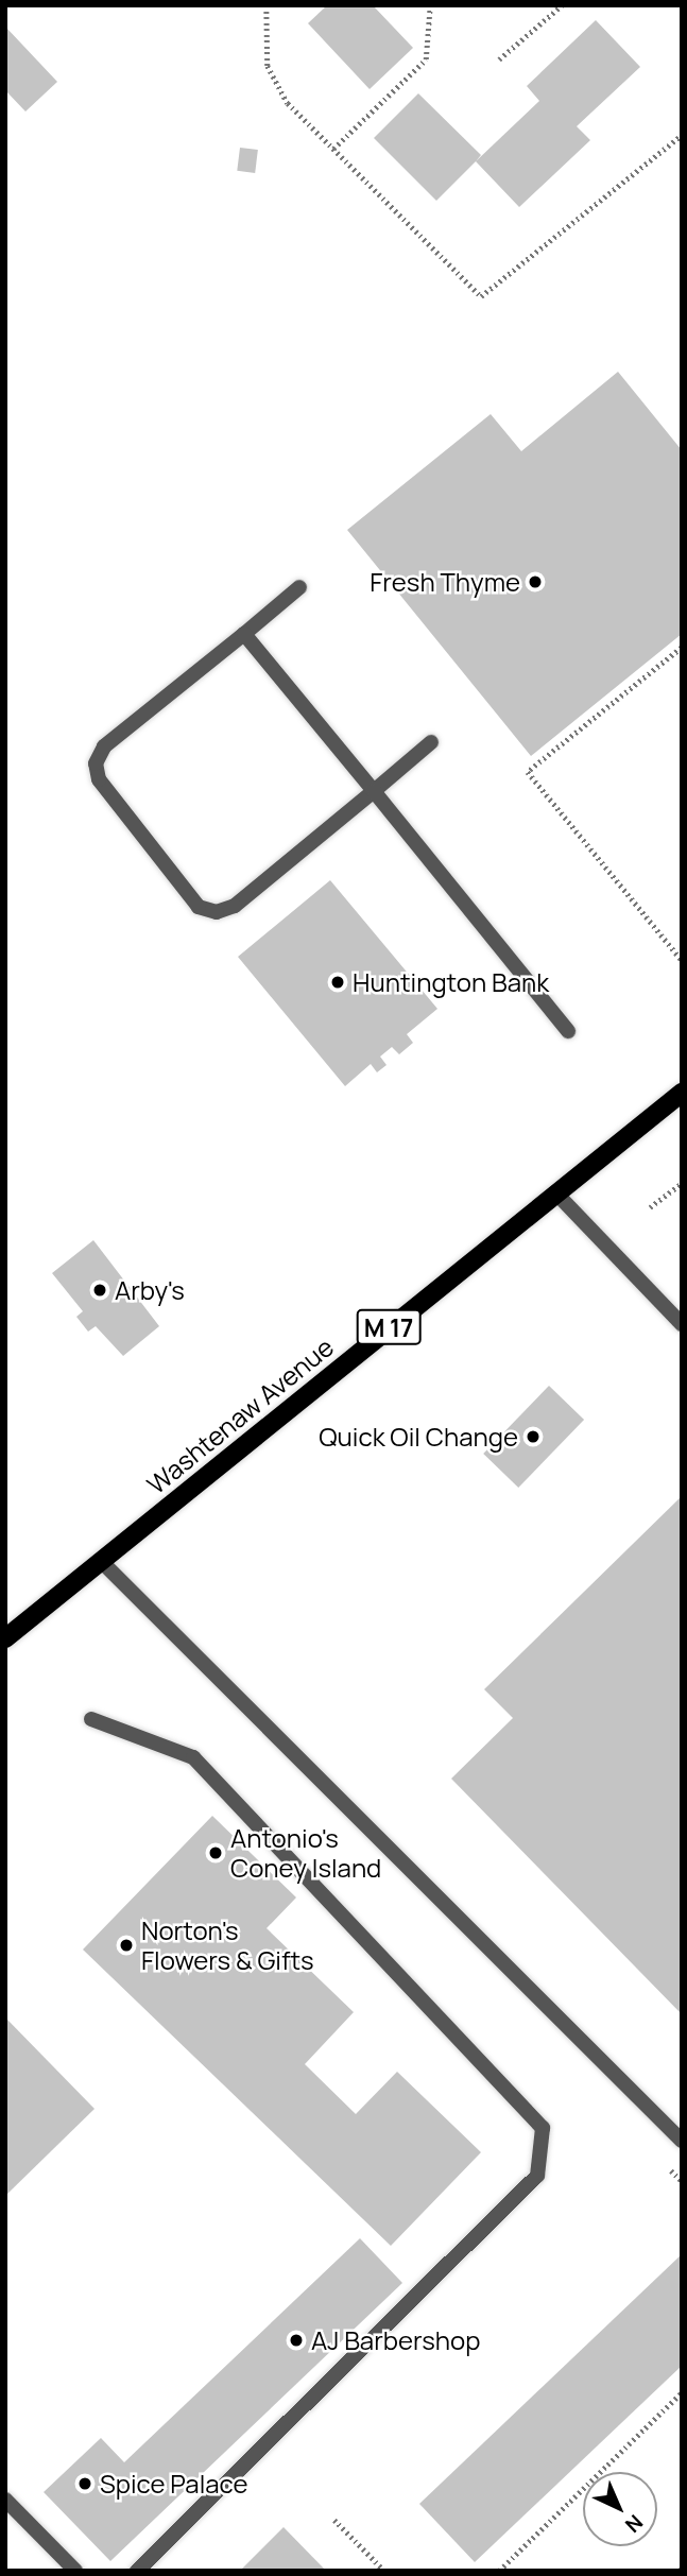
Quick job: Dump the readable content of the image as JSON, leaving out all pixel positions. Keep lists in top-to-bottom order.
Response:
{
  "streets": {
    "main road": ["M 17", "Washtenaw Avenue"]
  },
  "places": [
    "Fresh Thyme",
    "Huntington Bank",
    "Arby's",
    "Quick Oil Change",
    "Antonio's Coney Island",
    "Norton's Flowers & Gifts",
    "AJ Barbershop",
    "Spice Palace"
  ],
  "north": "bottom right"
}
